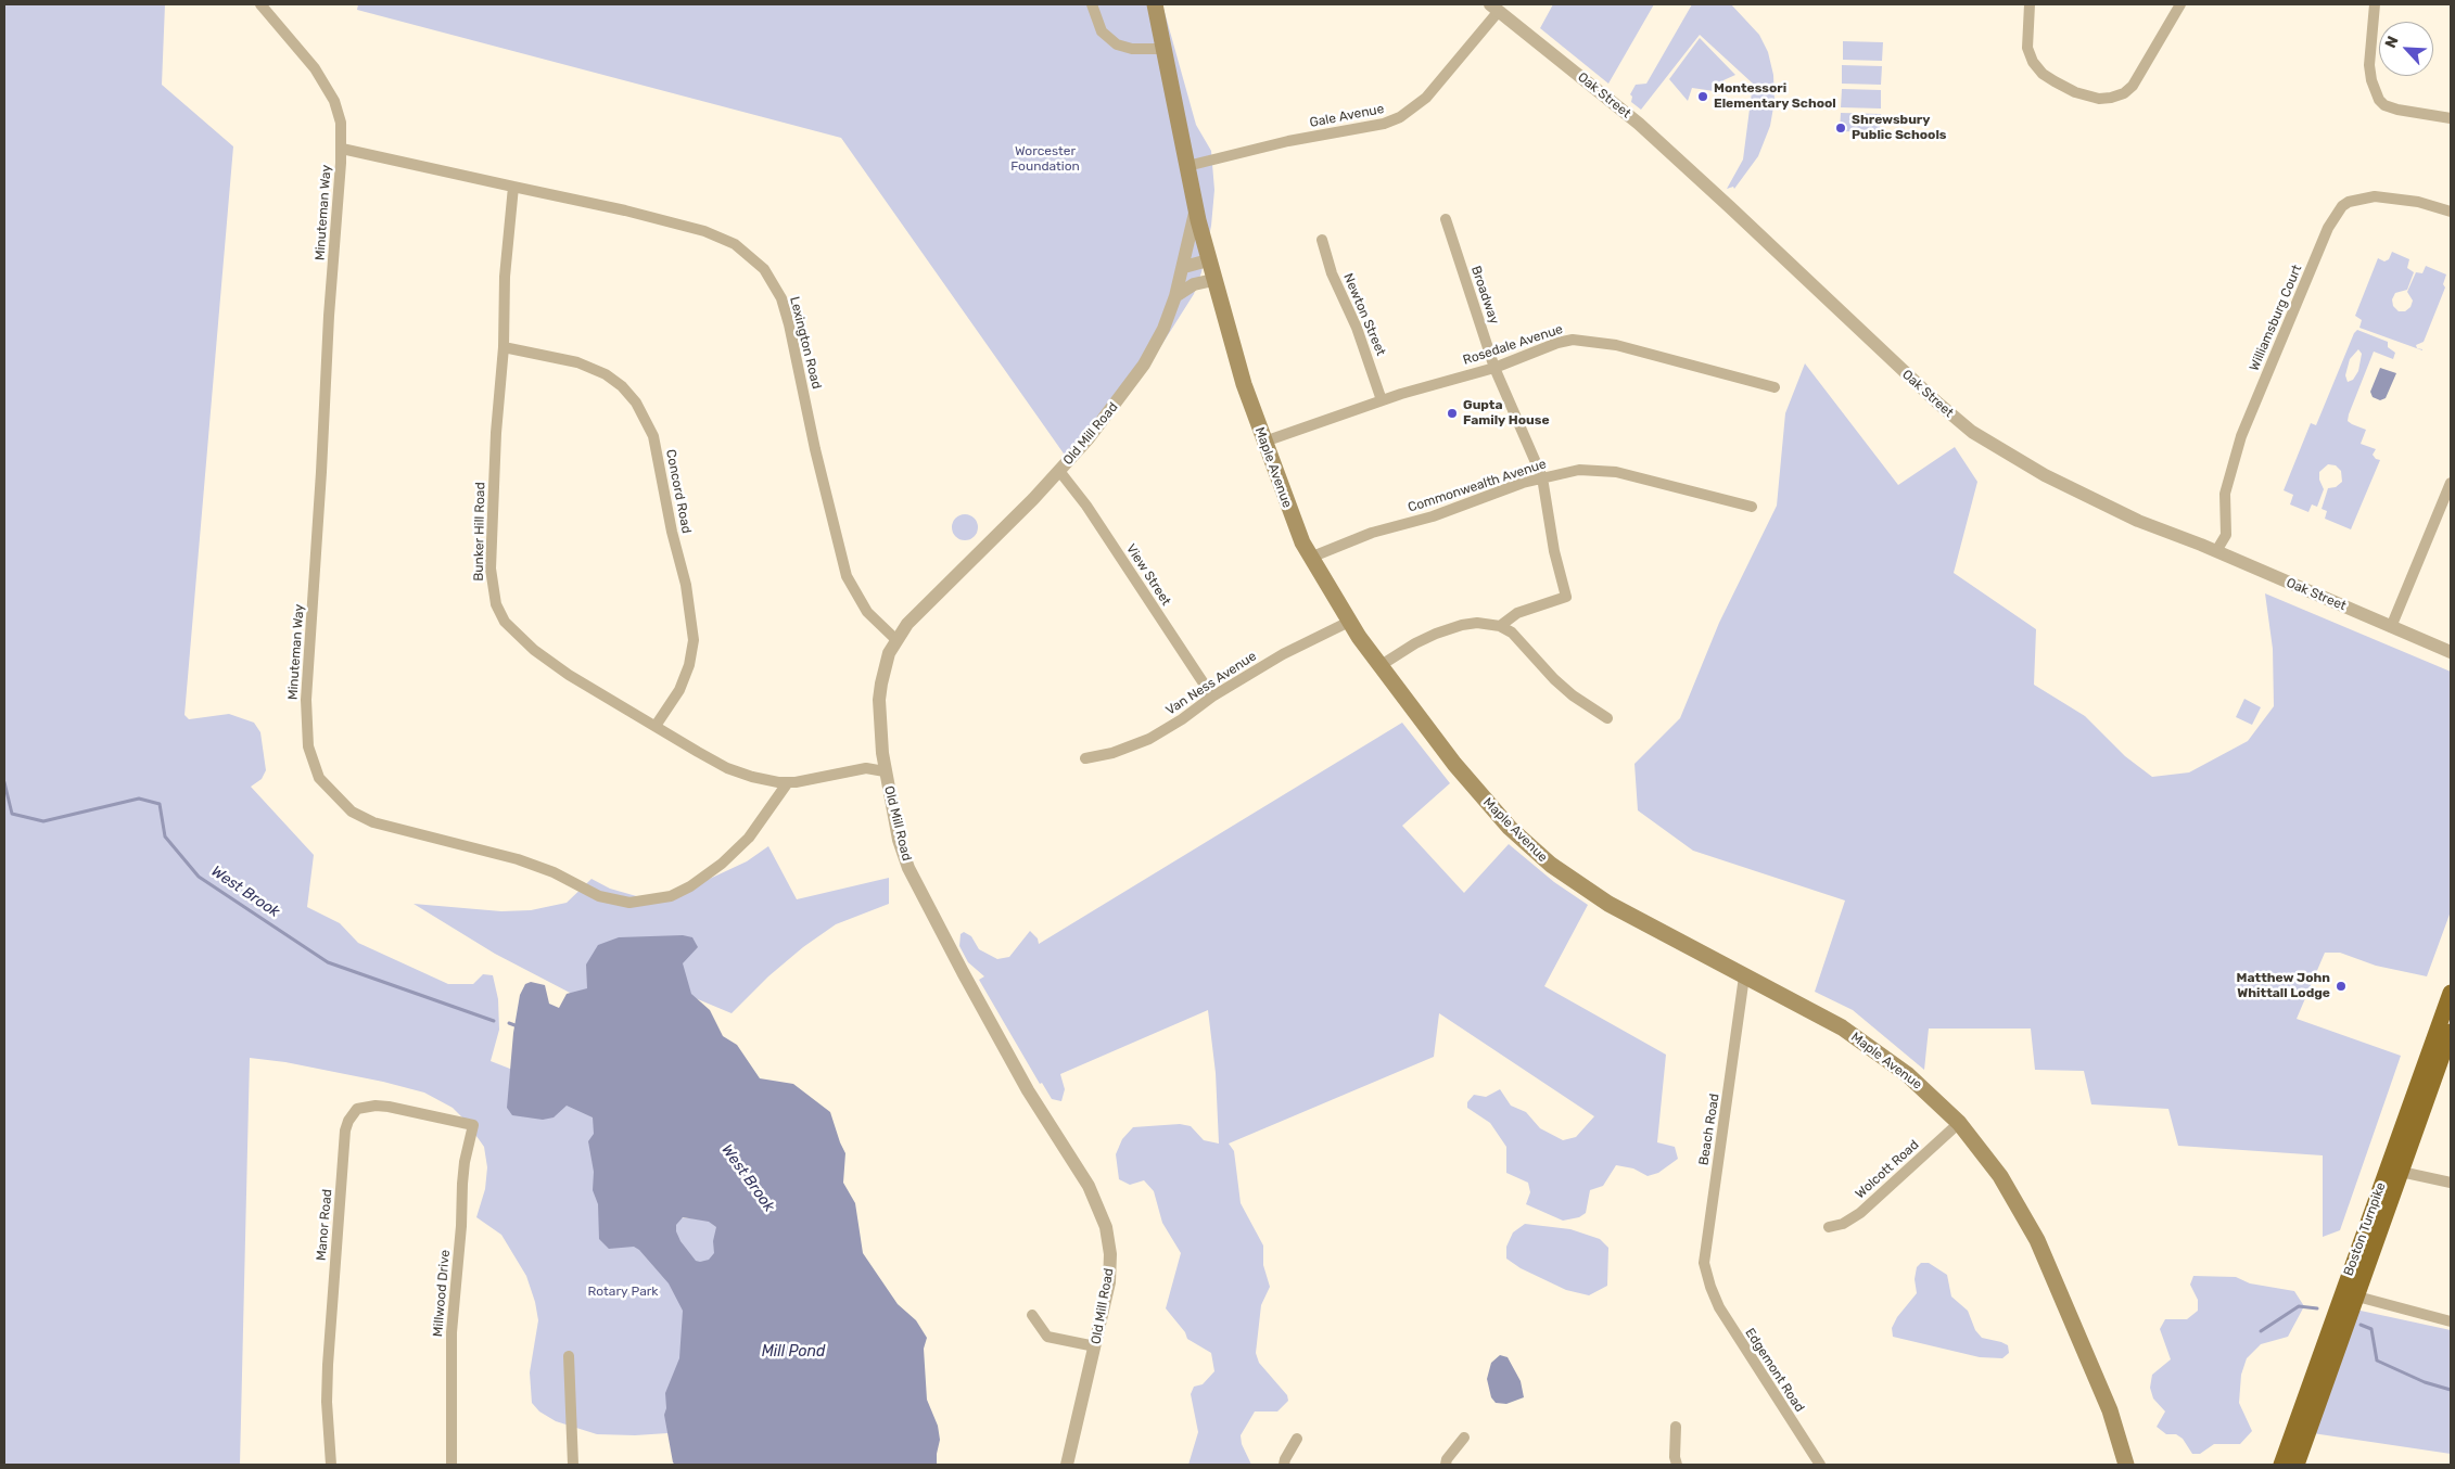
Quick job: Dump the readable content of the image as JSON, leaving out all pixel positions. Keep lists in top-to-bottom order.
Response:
{
  "streets": {
    "highway": ["Boston Turnpike"],
    "main road": ["Maple Avenue"],
    "street": [
      "Oak Street",
      "Gale Avenue",
      "Minuteman Way",
      "Broadway",
      "Newton Street",
      "Williamsburg Court",
      "Lexington Road",
      "Rosedale Avenue",
      "Old Mill Road",
      "Commonwealth Avenue",
      "Concord Road",
      "Bunker Hill Road",
      "View Street",
      "Van Ness Avenue",
      "Beach Road",
      "Wolcott Road",
      "Manor Road",
      "Millwood Drive",
      "Edgemont Road"
    ]
  },
  "crossings": [
    ["Oak Street", "Gale Avenue"],
    ["Oak Street", "Williamsburg Court"],
    ["Gale Avenue", "Maple Avenue"],
    ["Minuteman Way", "Bunker Hill Road"],
    ["Broadway", "Rosedale Avenue"],
    ["Broadway", "Commonwealth Avenue"],
    ["Newton Street", "Rosedale Avenue"],
    ["Lexington Road", "Old Mill Road"],
    ["Lexington Road", "Bunker Hill Road"],
    ["Rosedale Avenue", "Maple Avenue"],
    ["Old Mill Road", "Maple Avenue"],
    ["Old Mill Road", "Bunker Hill Road"],
    ["Old Mill Road", "View Street"],
    ["Maple Avenue", "Commonwealth Avenue"],
    ["Maple Avenue", "Van Ness Avenue"],
    ["Maple Avenue", "Beach Road"],
    ["Maple Avenue", "Wolcott Road"],
    ["Concord Road", "Bunker Hill Road"],
    ["View Street", "Van Ness Avenue"],
    ["Beach Road", "Edgemont Road"],
    ["Manor Road", "Millwood Drive"]
  ],
  "water": ["West Brook", "Mill Pond"],
  "parks": ["Worcester Foundation", "Rotary Park"],
  "places": [
    "Montessori Elementary School",
    "Shrewsbury Public Schools",
    "Gupta Family House",
    "Matthew John Whittall Lodge"
  ],
  "north": "top left"
}
